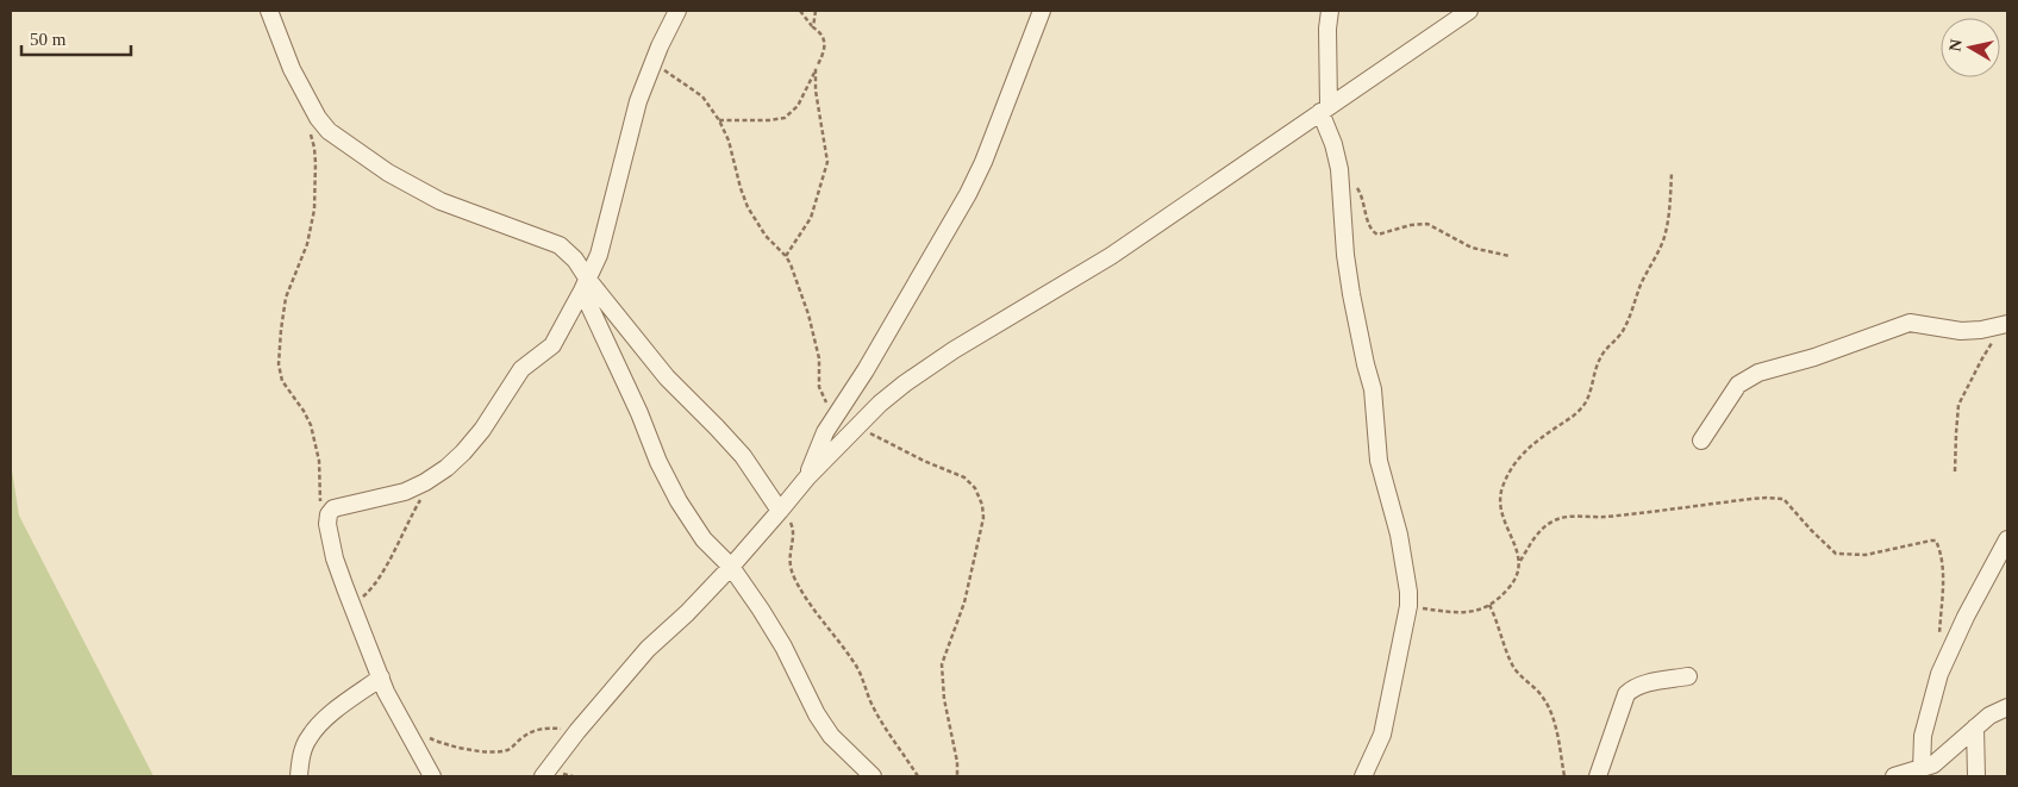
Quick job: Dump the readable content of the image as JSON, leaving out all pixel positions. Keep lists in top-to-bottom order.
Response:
{
  "scale_bar": "50 m",
  "north": "left"
}
